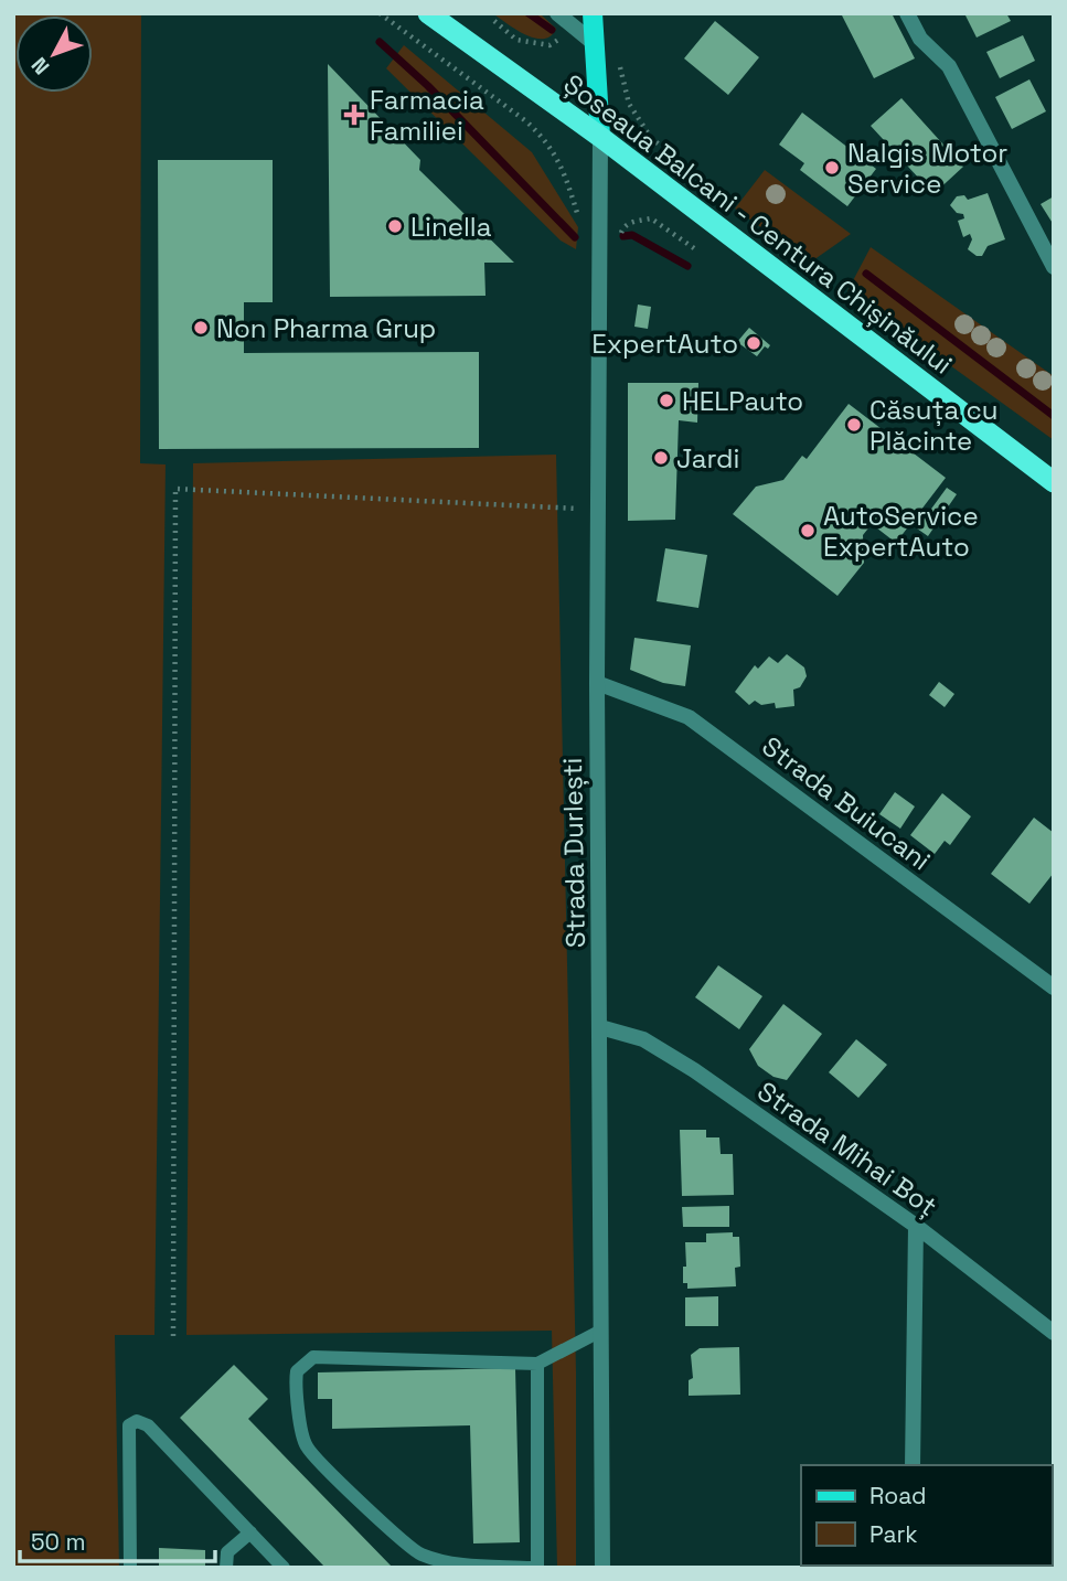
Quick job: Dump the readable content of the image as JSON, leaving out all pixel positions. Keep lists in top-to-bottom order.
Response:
{
  "streets": {
    "highway": ["Șoseaua Balcani - Centura Chișinăului"],
    "street": ["Strada Buiucani", "Strada Durlești", "Strada Mihai Boț"]
  },
  "crossings": [
    ["Șoseaua Balcani - Centura Chișinăului", "Strada Durlești"],
    ["Strada Buiucani", "Strada Durlești"],
    ["Strada Durlești", "Strada Mihai Boț"]
  ],
  "places": {
    "health": ["Farmacia Familiei"],
    "other": [
      "Nalgis Motor Service",
      "Linella",
      "Non Pharma Grup",
      "ExpertAuto",
      "HELPauto",
      "Căsuța cu Plăcinte",
      "Jardi",
      "AutoService ExpertAuto"
    ]
  },
  "legend": ["Road", "Park"],
  "scale_bar": "50 m",
  "north": "bottom left"
}
